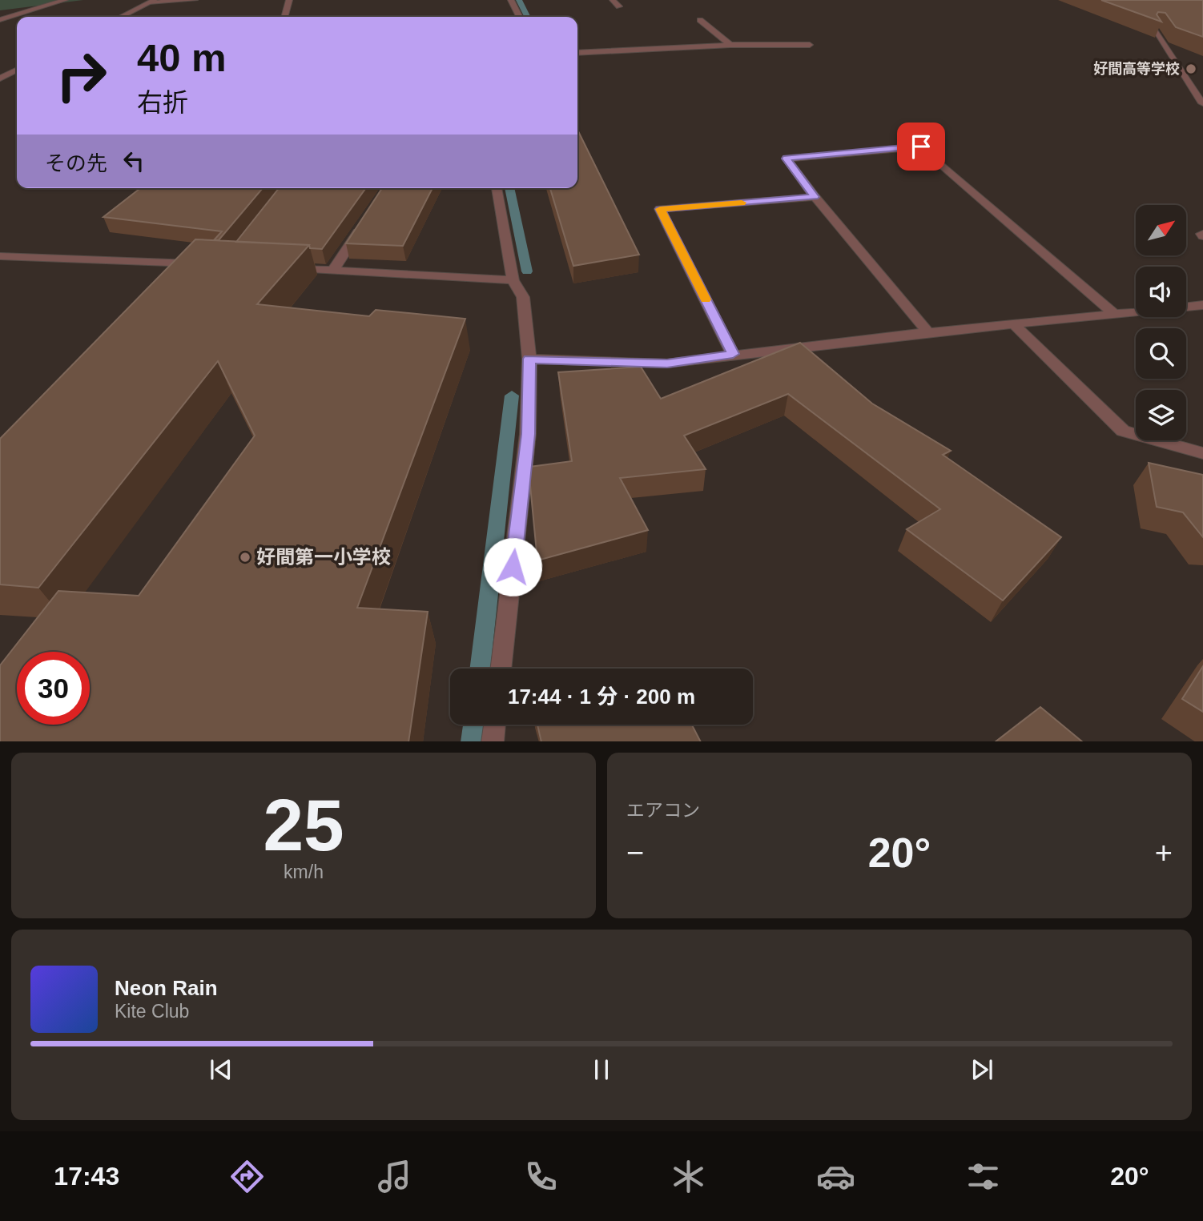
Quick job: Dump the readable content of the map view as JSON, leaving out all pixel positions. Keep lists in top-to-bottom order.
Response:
{
  "places": ["好間高等学校", "好間第一小学校"],
  "north": "top right",
  "page": {
    "turn": ["40 m", "右折"],
    "then": "その先",
    "limit": "30",
    "trip": "17:44 · 1 分 · 200 m",
    "tile": [
      ["25", "km/h"],
      "エアコン"
    ],
    "heat": ["−", "20°", "+"],
    "song": ["Neon Rain", "Kite Club"],
    "tabs": ["17:43", "20°"]
  }
}
